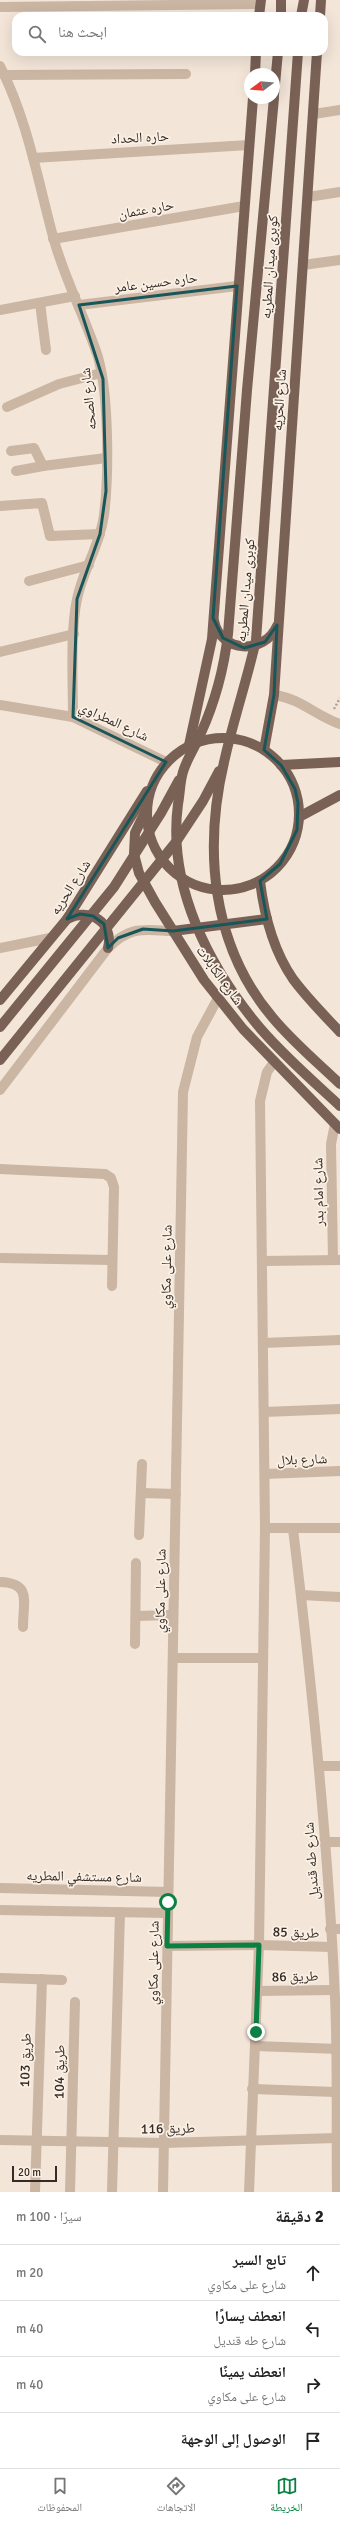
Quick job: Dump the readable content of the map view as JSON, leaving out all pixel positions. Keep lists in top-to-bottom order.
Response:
{
  "streets": {
    "main road": ["كوبرى ميدان المطريه", "شارع الحريه", "شارع الكابلات"],
    "street": [
      "حاره الحداد",
      "حاره عثمان",
      "حاره حسين عامر",
      "شارع الصحه",
      "شارع المطراوي",
      "شارع امام بدر",
      "شارع على مكاوي",
      "شارع بلال",
      "شارع طه قنديل",
      "شارع مستشفي المطريه",
      "طريق 85",
      "طريق 86",
      "طريق 103",
      "طريق 104",
      "طريق 116"
    ]
  },
  "crossings": [
    ["حاره الحداد", "شارع الصحه"],
    ["حاره عثمان", "شارع الصحه"],
    ["حاره حسين عامر", "شارع الصحه"],
    ["شارع الصحه", "شارع المطراوي"],
    ["شارع الحريه", "شارع المطراوي"],
    ["شارع الكابلات", "شارع امام بدر"],
    ["شارع الكابلات", "شارع على مكاوي"],
    ["شارع على مكاوي", "شارع مستشفي المطريه"],
    ["شارع على مكاوي", "طريق 116"],
    ["شارع طه قنديل", "طريق 85"],
    ["شارع طه قنديل", "طريق 86"],
    ["شارع طه قنديل", "طريق 116"],
    ["طريق 103", "طريق 116"],
    ["طريق 104", "طريق 116"]
  ],
  "scale_bar": "20 m",
  "north": "left",
  "page": {
    "search": "ابحث هنا",
    "scale": "20 m",
    "heading": ["2 دقيقة", "سيرًا · 100 m"],
    "list": [
      ["تابع السير", "شارع على مكاوي", "20 m"],
      ["انعطف يسارًا", "شارع طه قنديل", "40 m"],
      ["انعطف يمينًا", "شارع على مكاوي", "40 m"],
      "الوصول إلى الوجهة"
    ],
    "nav": ["الخريطة", "الاتجاهات", "المحفوظات"]
  }
}
